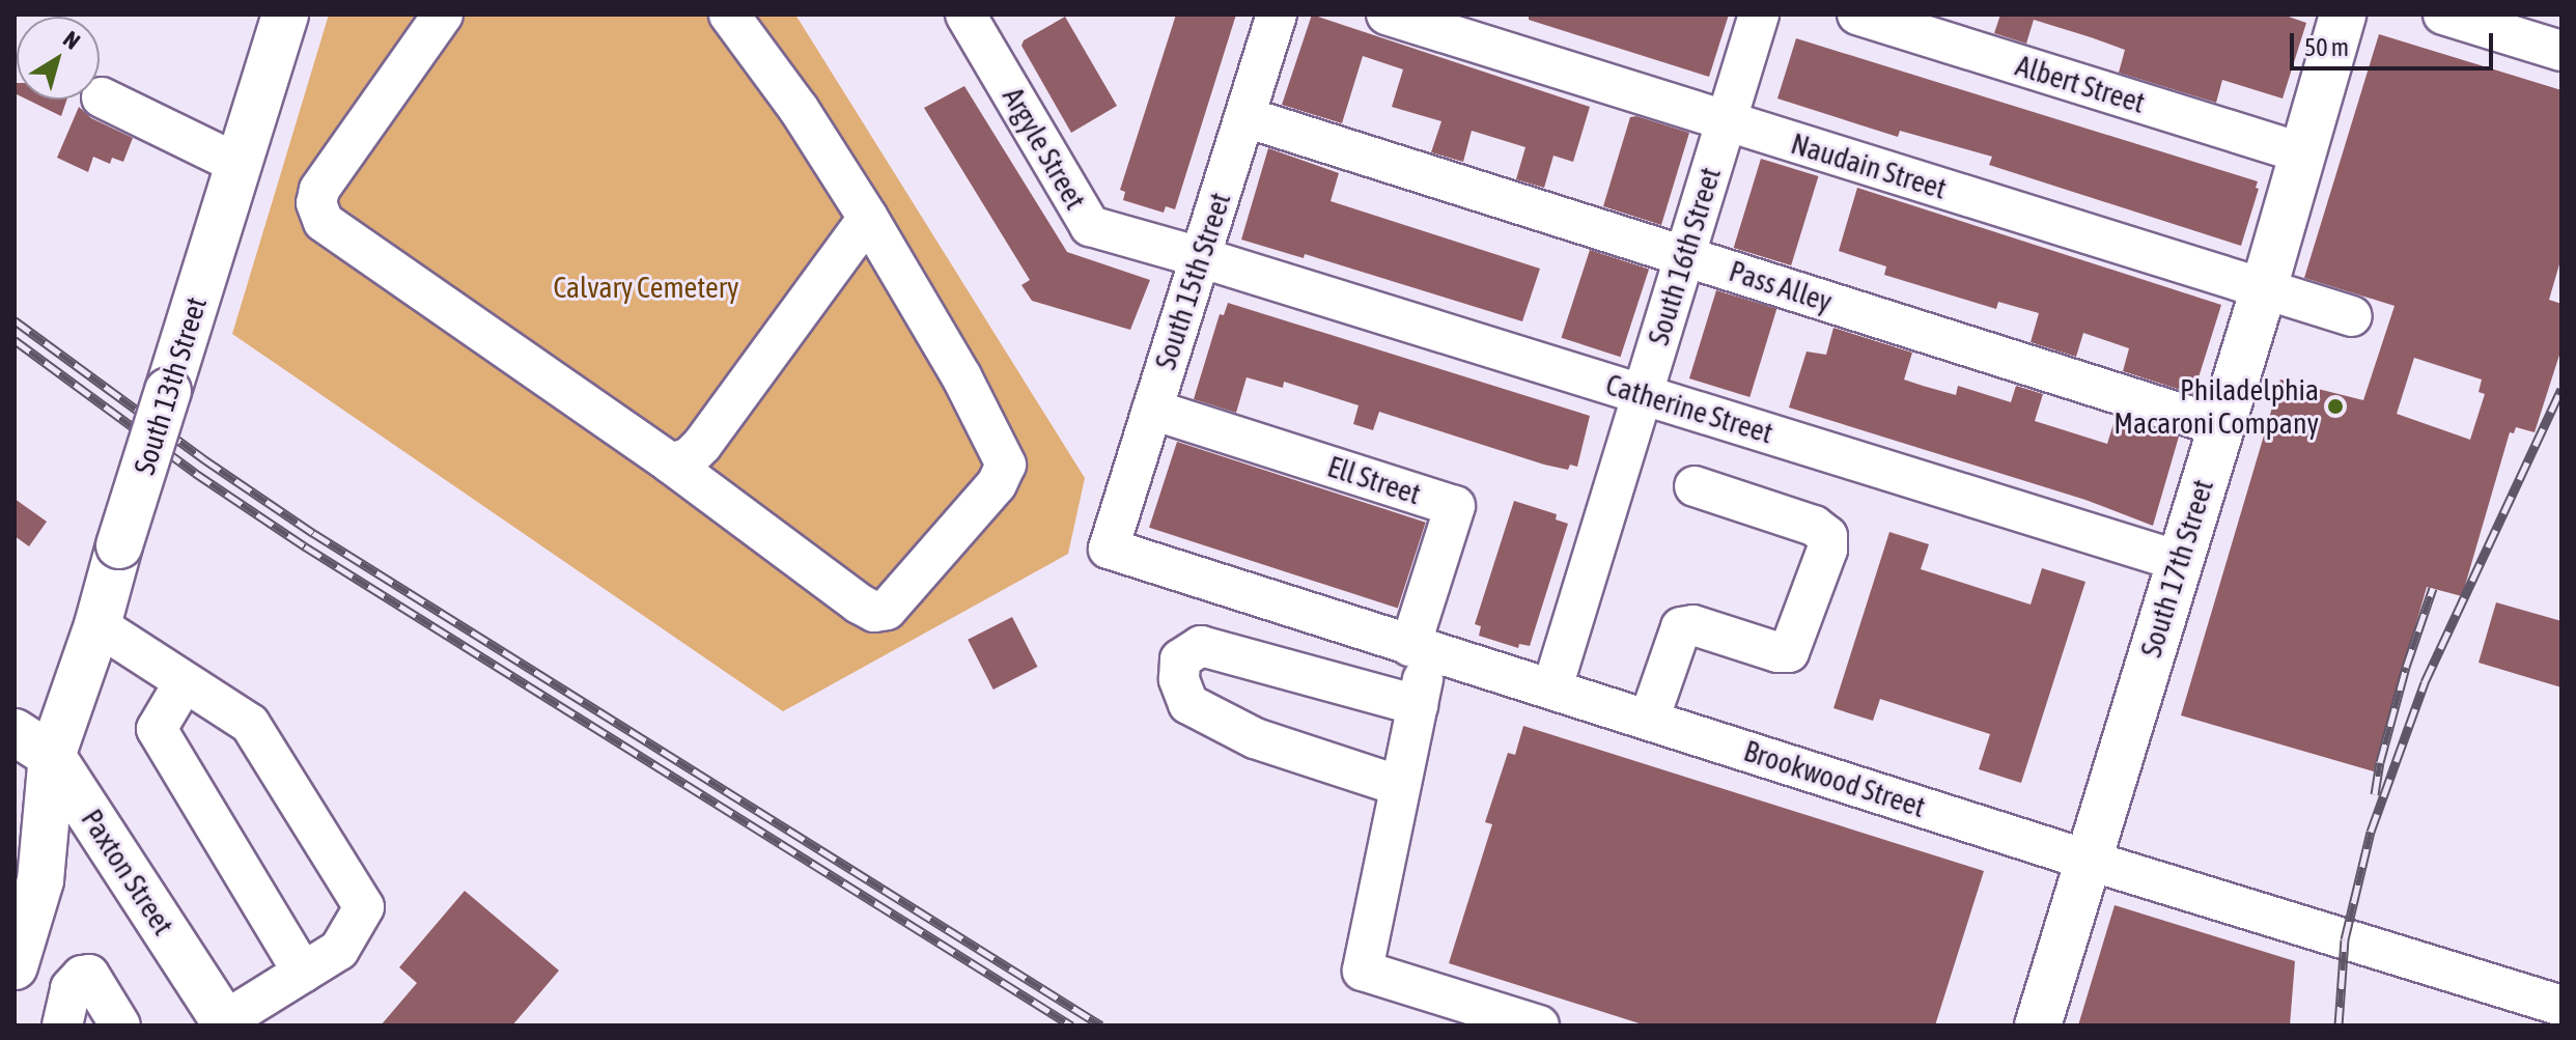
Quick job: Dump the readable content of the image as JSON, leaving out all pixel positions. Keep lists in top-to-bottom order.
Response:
{
  "streets": {
    "main road": ["South 13th Street", "South 17th Street", "Paxton Street"],
    "street": [
      "Albert Street",
      "Argyle Street",
      "Naudain Street",
      "South 16th Street",
      "South 15th Street",
      "Pass Alley",
      "Catherine Street",
      "Ell Street",
      "Brookwood Street"
    ]
  },
  "crossings": [
    ["Albert Street", "South 17th Street"],
    ["Argyle Street", "South 15th Street"],
    ["Argyle Street", "Catherine Street"],
    ["Naudain Street", "South 16th Street"],
    ["Naudain Street", "South 17th Street"],
    ["South 16th Street", "Pass Alley"],
    ["South 16th Street", "Catherine Street"],
    ["South 16th Street", "Brookwood Street"],
    ["South 15th Street", "Pass Alley"],
    ["South 15th Street", "Catherine Street"],
    ["South 15th Street", "Ell Street"],
    ["South 15th Street", "Brookwood Street"],
    ["Pass Alley", "South 17th Street"],
    ["South 13th Street", "Paxton Street"],
    ["Catherine Street", "South 17th Street"],
    ["Ell Street", "Brookwood Street"],
    ["South 17th Street", "Brookwood Street"]
  ],
  "parks": ["Calvary Cemetery"],
  "places": ["Philadelphia Macaroni Company"],
  "scale_bar": "50 m",
  "north": "top right"
}
